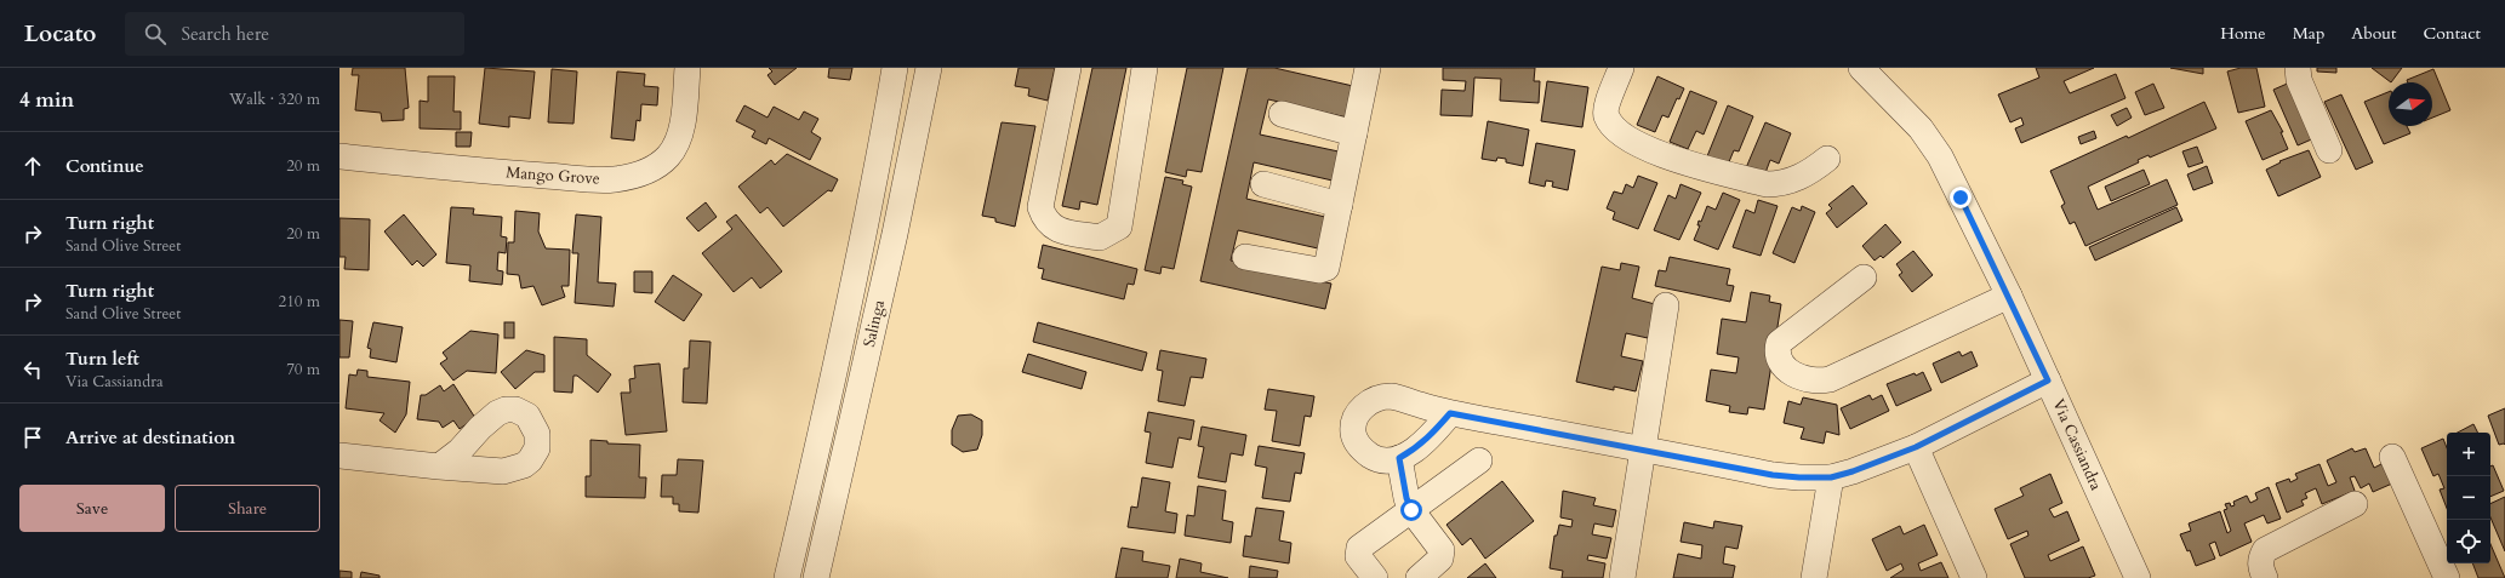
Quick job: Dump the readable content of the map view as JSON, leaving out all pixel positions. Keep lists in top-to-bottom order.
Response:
{
  "streets": {
    "street": ["Mango Grove", "Salinga", "Via Cassiandra"]
  },
  "north": "right",
  "page": {
    "header": "Locato",
    "search": "Search here",
    "nav": [
      "Home",
      "Map",
      "About",
      "Contact"
    ],
    "heading": ["4 min", "Walk · 320 m"],
    "list": [
      ["Continue", "20 m"],
      ["Turn right", "Sand Olive Street", "20 m"],
      ["Turn right", "Sand Olive Street", "210 m"],
      ["Turn left", "Via Cassiandra", "70 m"],
      "Arrive at destination"
    ],
    "map_buttons": ["+", "−"],
    "buttons": ["Save", "Share"]
  }
}
